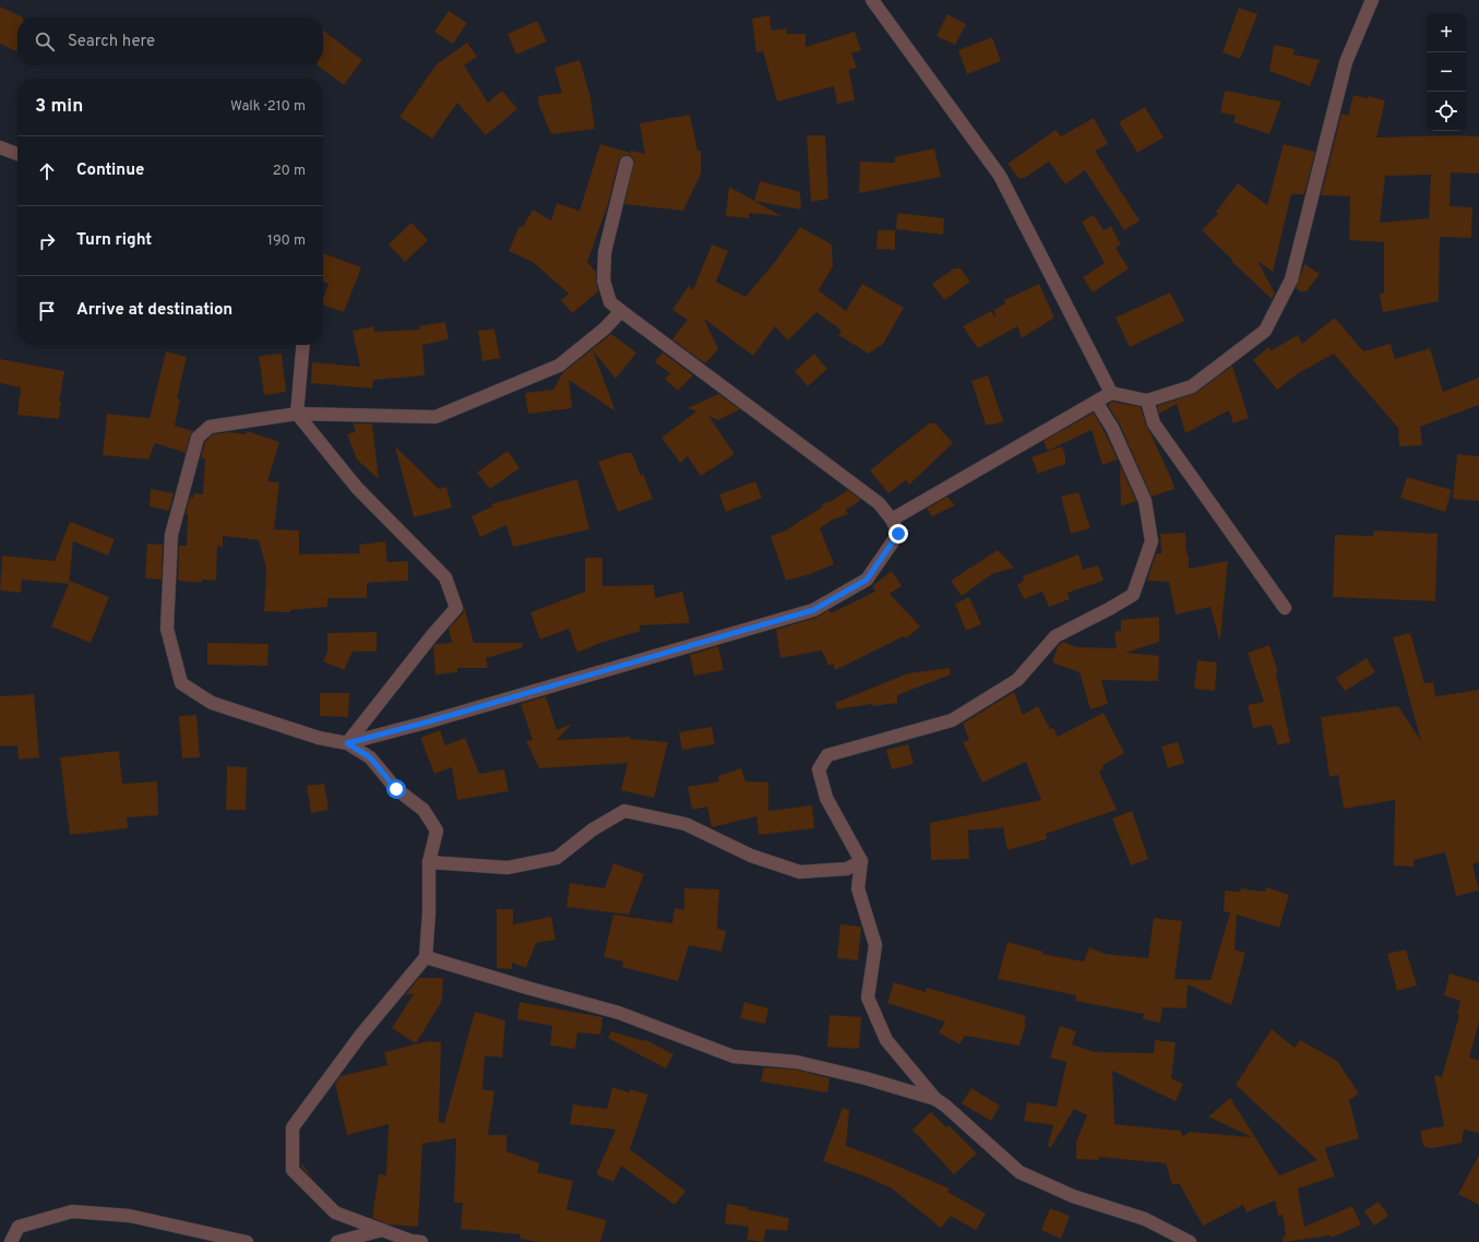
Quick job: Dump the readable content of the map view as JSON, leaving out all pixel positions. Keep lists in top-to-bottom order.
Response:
{
  "page": {
    "map_buttons": ["+", "−"],
    "search": "Search here",
    "heading": ["3 min", "Walk · 210 m"],
    "list": [
      ["Continue", "20 m"],
      ["Turn right", "190 m"],
      "Arrive at destination"
    ]
  }
}
